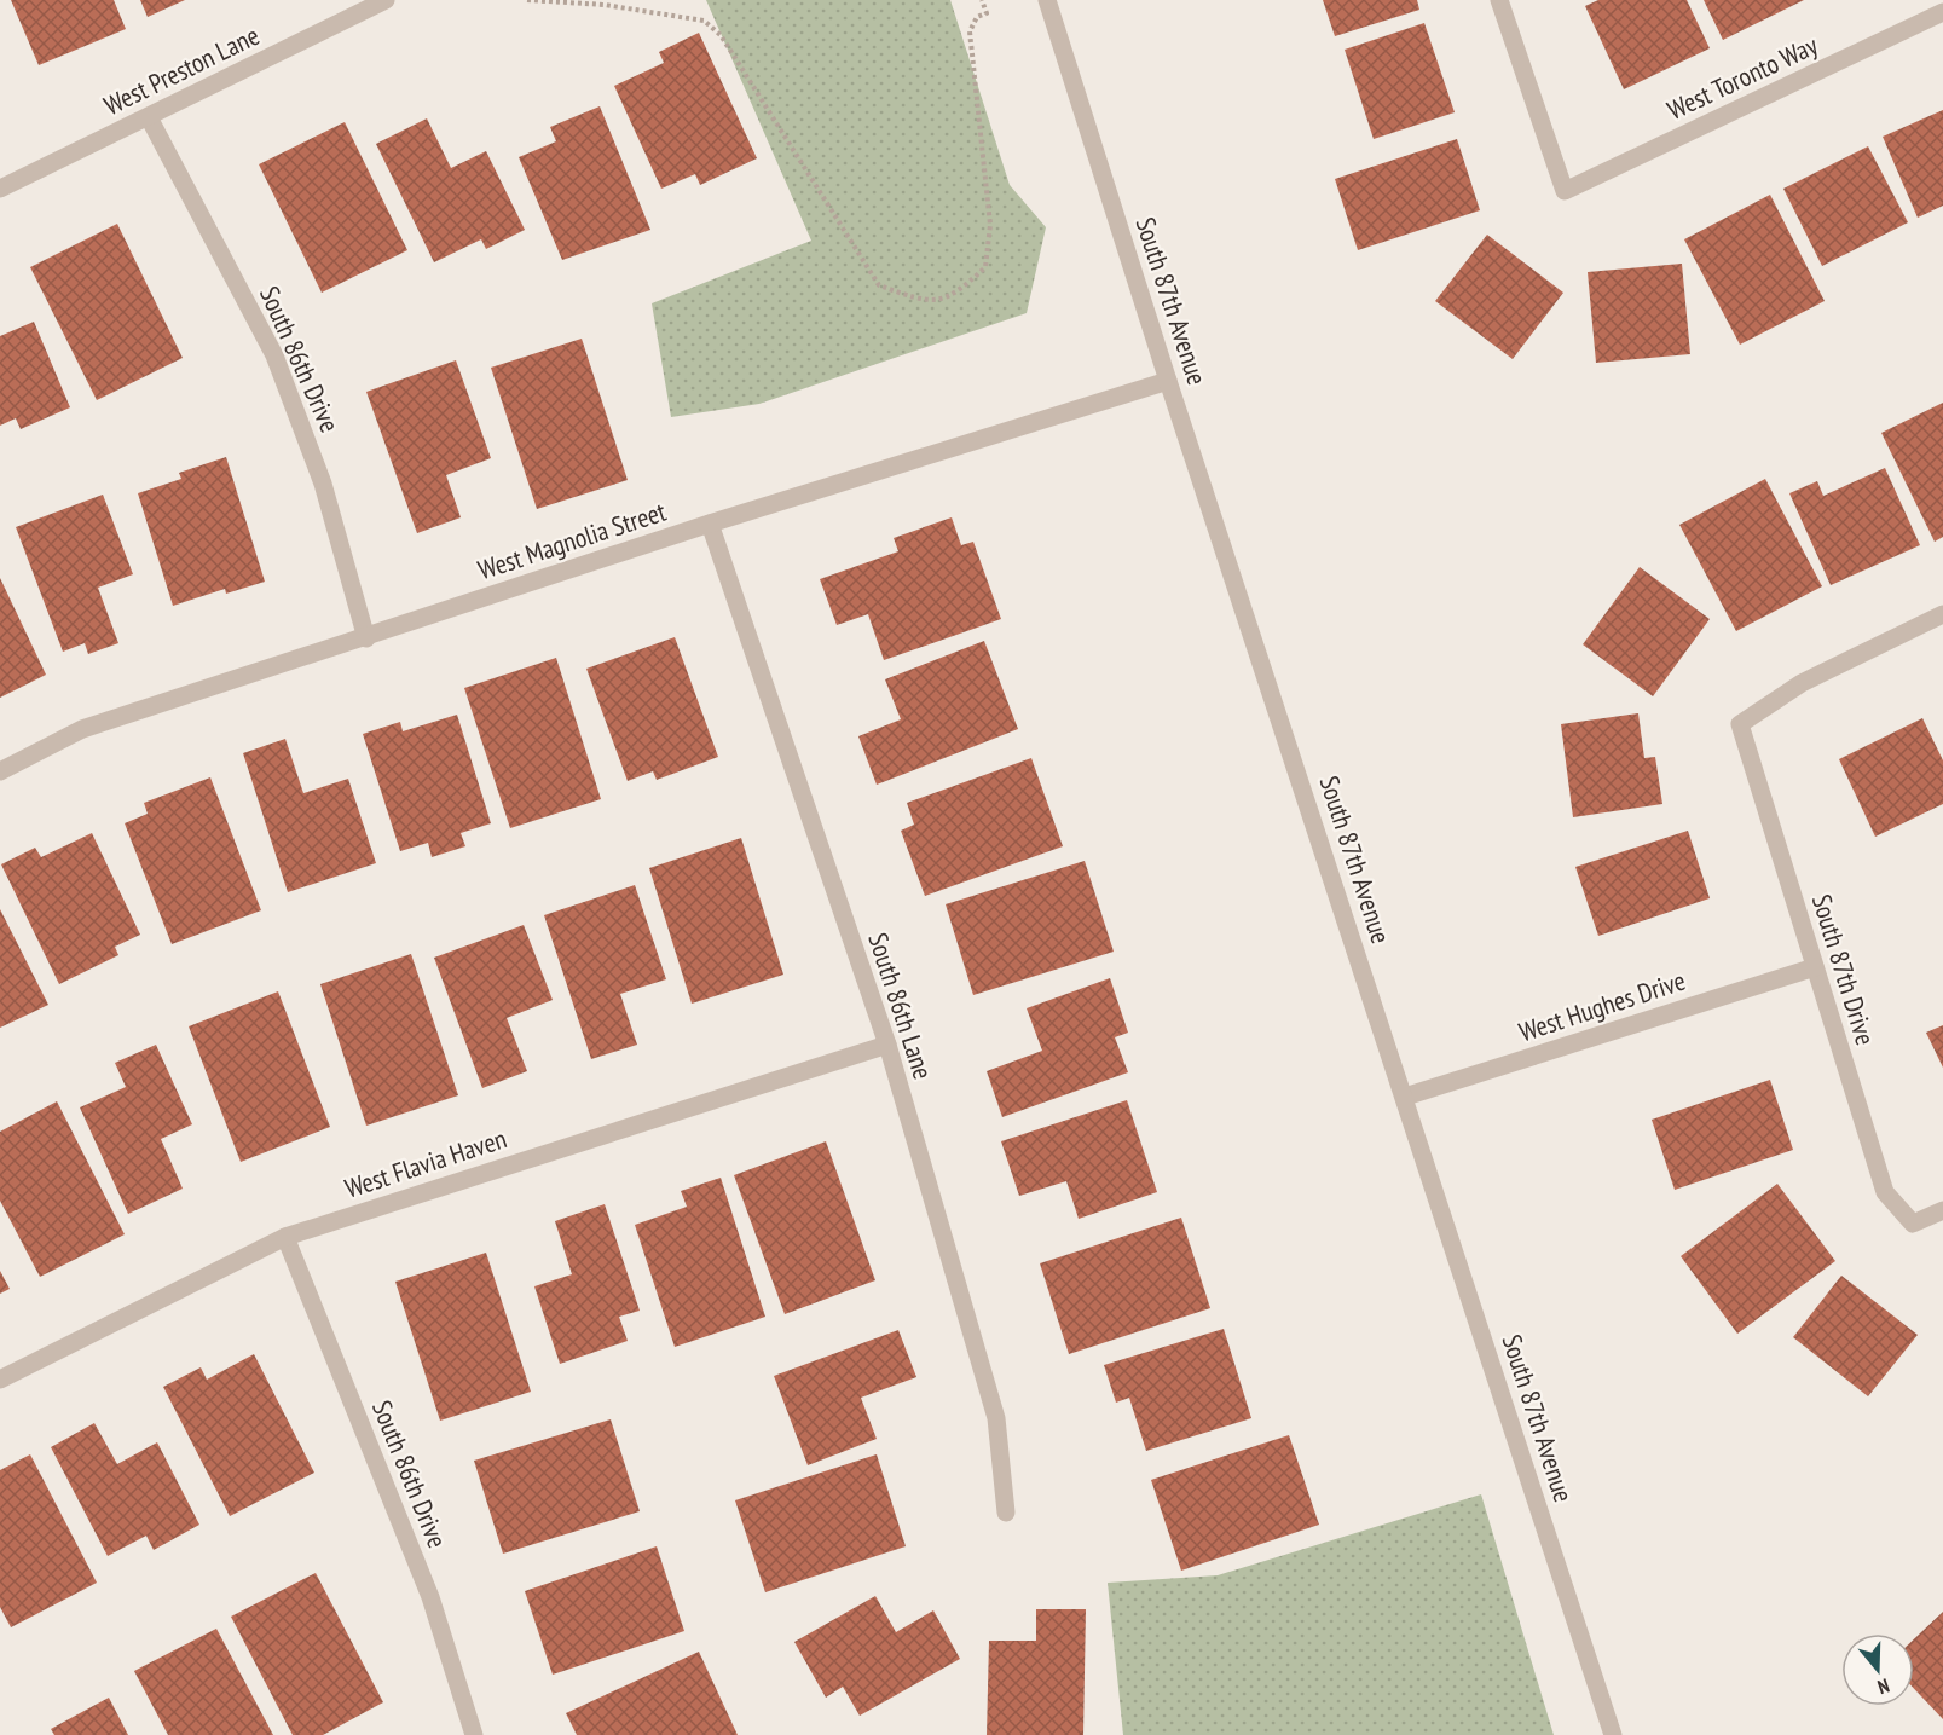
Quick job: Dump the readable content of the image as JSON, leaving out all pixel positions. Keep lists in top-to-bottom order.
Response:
{
  "streets": {
    "street": [
      "West Preston Lane",
      "West Toronto Way",
      "South 87th Avenue",
      "South 86th Drive",
      "West Magnolia Street",
      "South 87th Drive",
      "South 86th Lane",
      "West Hughes Drive",
      "West Flavia Haven"
    ]
  },
  "crossings": [
    ["West Preston Lane", "South 86th Drive"],
    ["South 87th Avenue", "West Magnolia Street"],
    ["South 87th Avenue", "West Hughes Drive"],
    ["South 86th Drive", "West Magnolia Street"],
    ["South 86th Drive", "West Flavia Haven"],
    ["West Magnolia Street", "South 86th Lane"],
    ["South 87th Drive", "West Hughes Drive"],
    ["South 86th Lane", "West Flavia Haven"]
  ],
  "north": "bottom"
}
